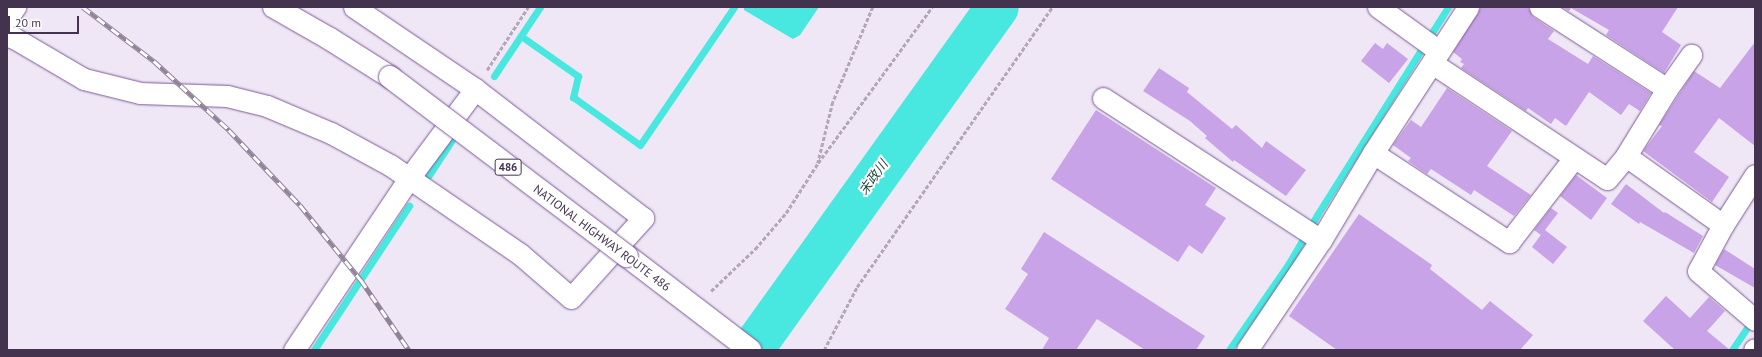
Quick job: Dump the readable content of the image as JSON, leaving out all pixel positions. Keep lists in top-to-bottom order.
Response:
{
  "streets": {
    "highway": ["486", "NATIONAL HIGHWAY ROUTE 486"]
  },
  "water": ["末政川"],
  "scale_bar": "20 m"
}
